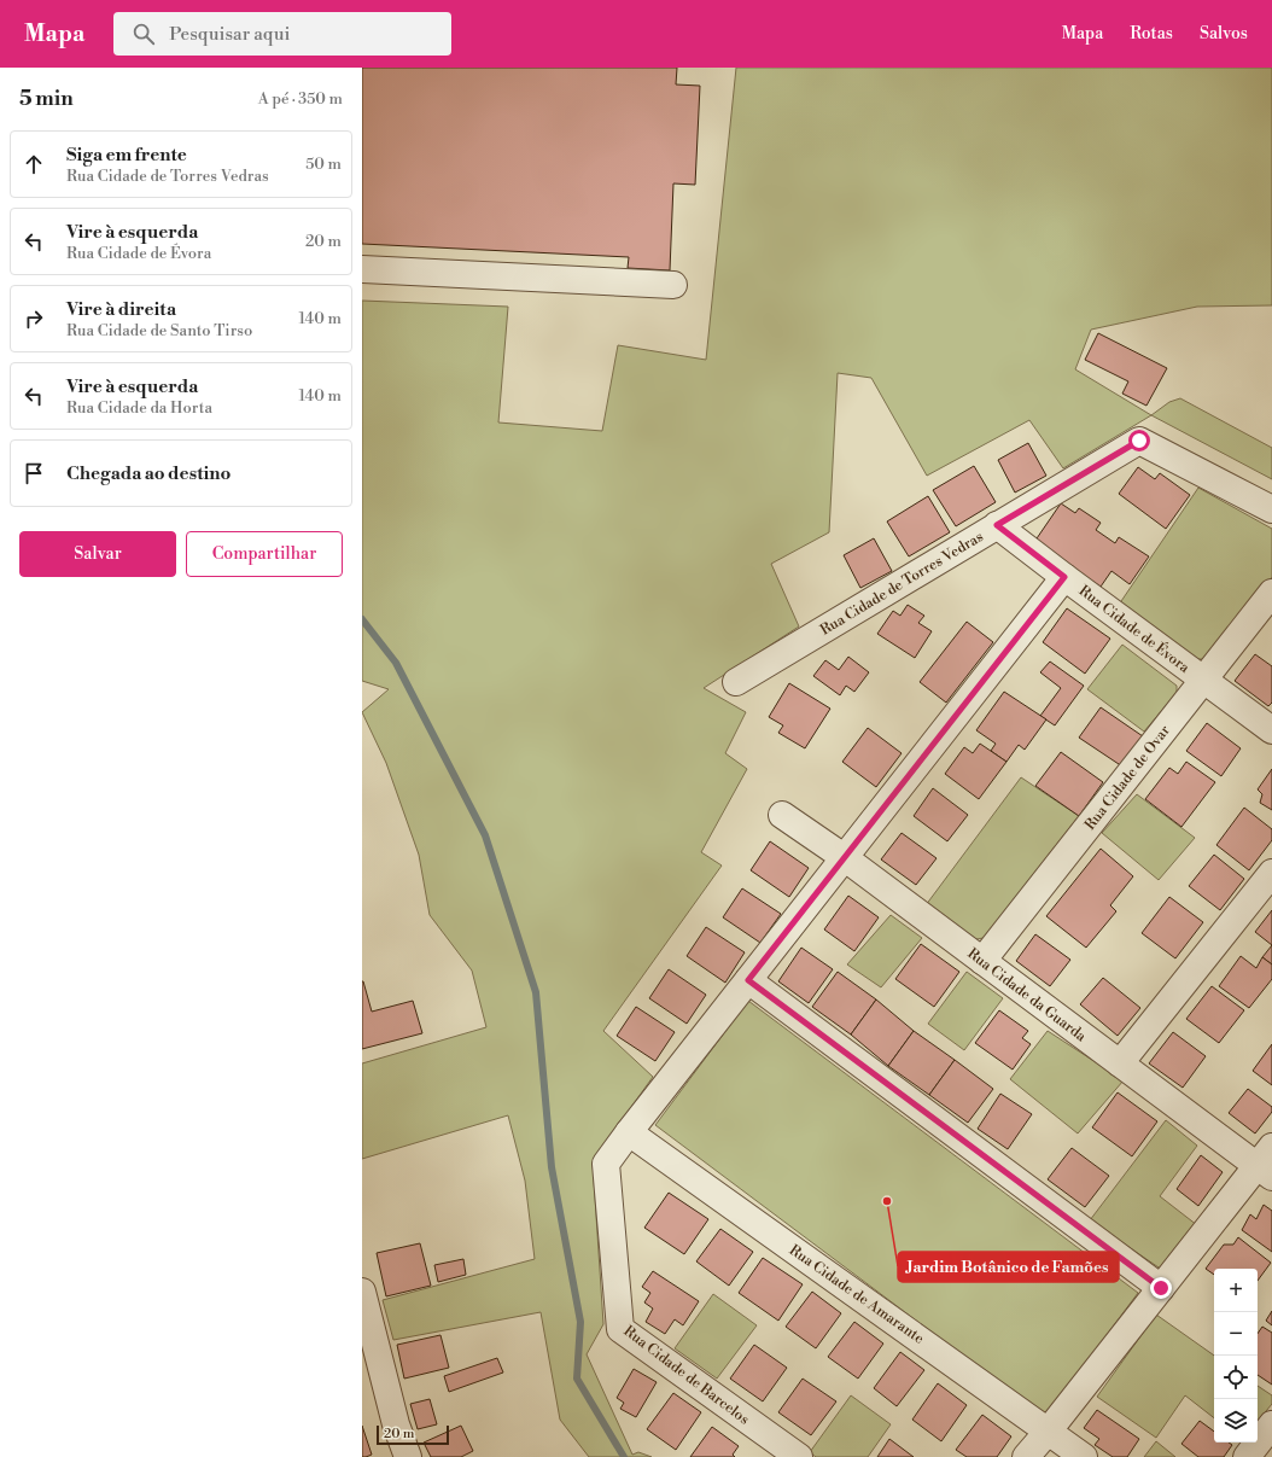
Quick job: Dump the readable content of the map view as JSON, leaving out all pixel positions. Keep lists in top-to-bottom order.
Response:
{
  "streets": {
    "street": [
      "Rua Cidade de Torres Vedras",
      "Rua Cidade de Évora",
      "Rua Cidade de Ovar",
      "Rua Cidade da Guarda",
      "Rua Cidade de Amarante",
      "Rua Cidade de Barcelos"
    ]
  },
  "crossings": [
    ["Rua Cidade de Torres Vedras", "Rua Cidade de Évora"],
    ["Rua Cidade de Évora", "Rua Cidade de Ovar"],
    ["Rua Cidade de Évora", "Rua Cidade de Barcelos"],
    ["Rua Cidade de Ovar", "Rua Cidade da Guarda"],
    ["Rua Cidade da Guarda", "Rua Cidade de Barcelos"],
    ["Rua Cidade de Amarante", "Rua Cidade de Barcelos"]
  ],
  "places": ["Jardim Botânico de Famões"],
  "scale_bar": "20 m",
  "page": {
    "header": "Mapa",
    "search": "Pesquisar aqui",
    "nav": ["Mapa", "Rotas", "Salvos"],
    "heading": ["5 min", "A pé · 350 m"],
    "list": [
      ["Siga em frente", "Rua Cidade de Torres Vedras", "50 m"],
      ["Vire à esquerda", "Rua Cidade de Évora", "20 m"],
      ["Vire à direita", "Rua Cidade de Santo Tirso", "140 m"],
      ["Vire à esquerda", "Rua Cidade da Horta", "140 m"],
      "Chegada ao destino"
    ],
    "buttons": ["Salvar", "Compartilhar"],
    "map_buttons": ["+", "−"],
    "scale": "20 m"
  }
}
